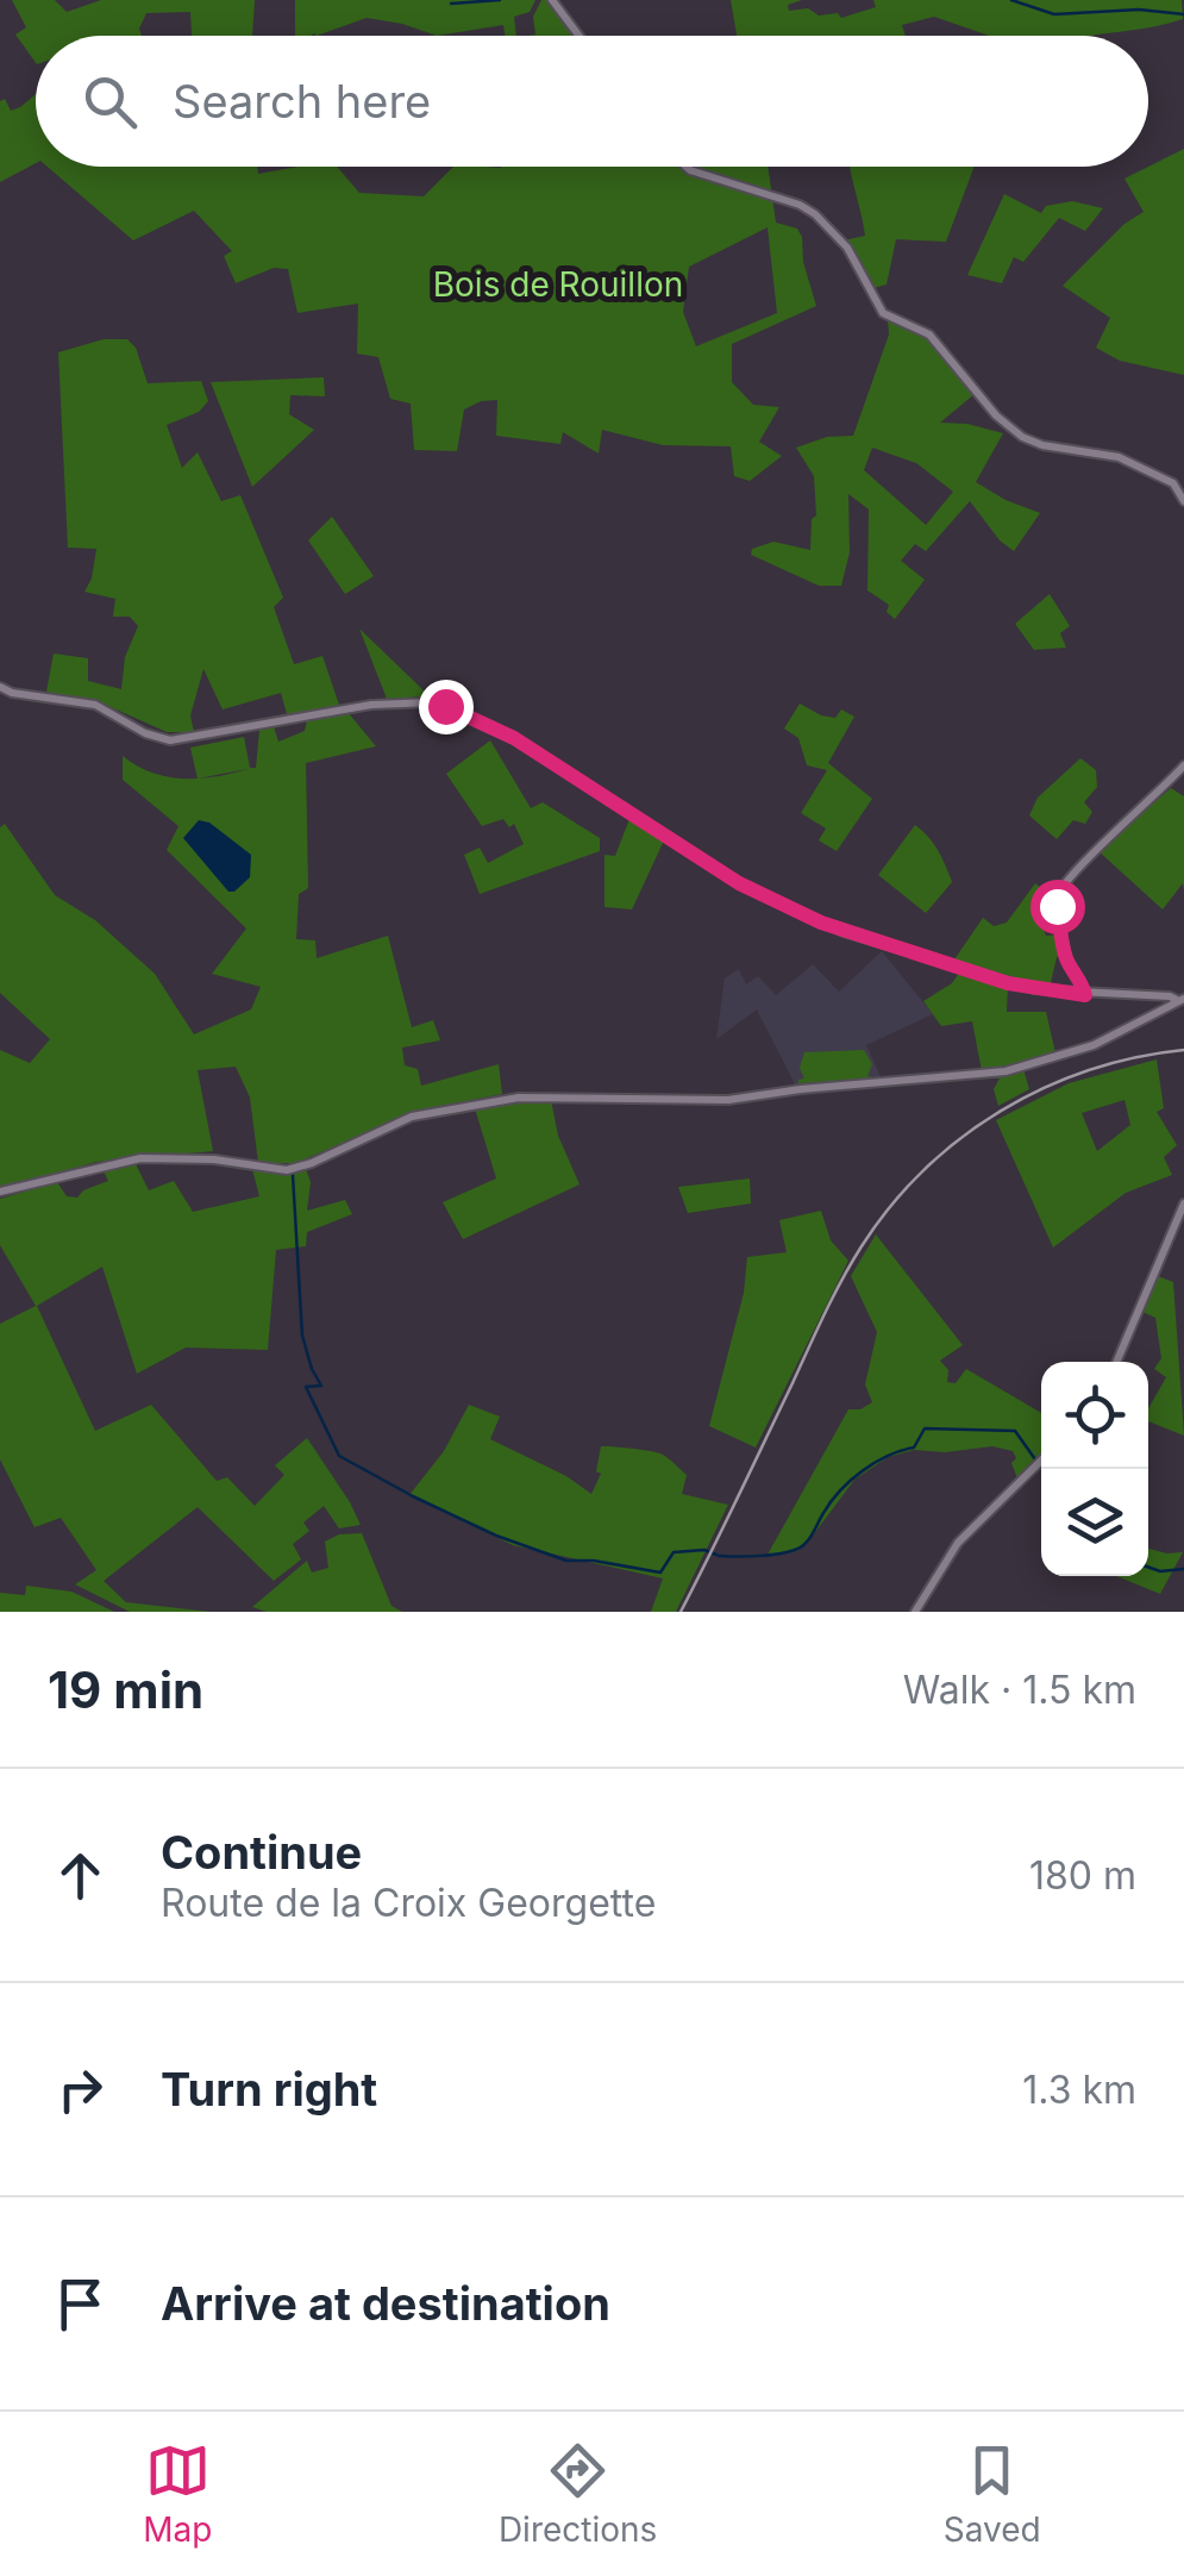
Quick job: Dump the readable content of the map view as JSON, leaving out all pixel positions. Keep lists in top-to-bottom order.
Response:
{
  "parks": ["Bois de Rouillon"],
  "page": {
    "search": "Search here",
    "heading": ["19 min", "Walk · 1.5 km"],
    "list": [
      ["Continue", "Route de la Croix Georgette", "180 m"],
      ["Turn right", "1.3 km"],
      "Arrive at destination"
    ],
    "nav": ["Map", "Directions", "Saved"]
  }
}
